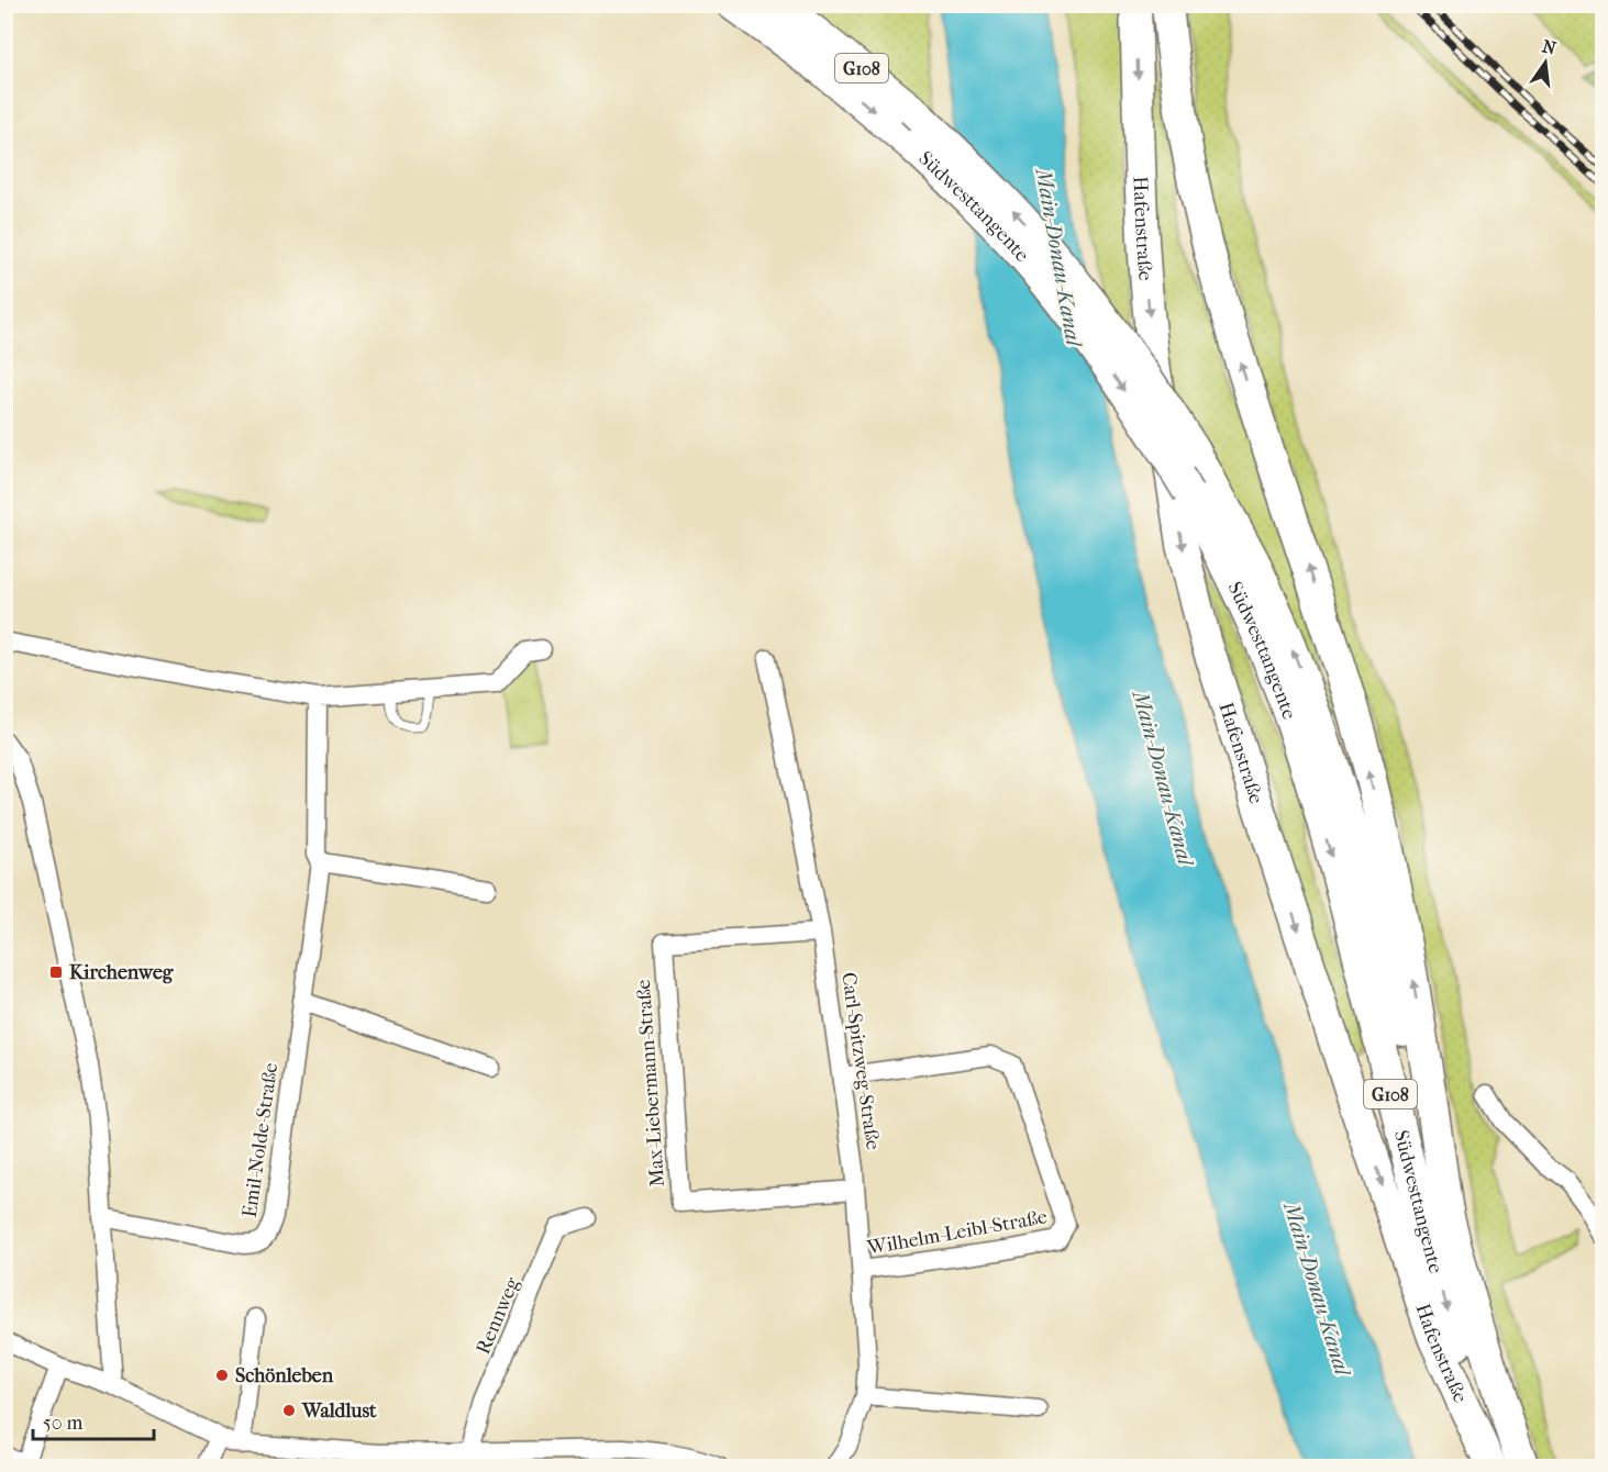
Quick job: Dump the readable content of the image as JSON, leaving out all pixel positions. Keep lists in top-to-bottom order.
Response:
{
  "streets": {
    "highway": ["G108", "Südwesttangente", "Hafenstraße"],
    "street": [
      "Carl-Spitzweg-Straße",
      "Max-Liebermann-Straße",
      "Emil-Nolde-Straße",
      "Wilhelm-Leibl-Straße",
      "Rennweg"
    ]
  },
  "crossings": [
    ["Südwesttangente", "Hafenstraße"],
    ["Carl-Spitzweg-Straße", "Max-Liebermann-Straße"],
    ["Carl-Spitzweg-Straße", "Wilhelm-Leibl-Straße"]
  ],
  "water": ["Main-Donau-Kanal"],
  "places": {
    "transit": ["Kirchenweg"],
    "other": ["Schönleben", "Waldlust"]
  },
  "scale_bar": "50 m",
  "north": "top"
}
